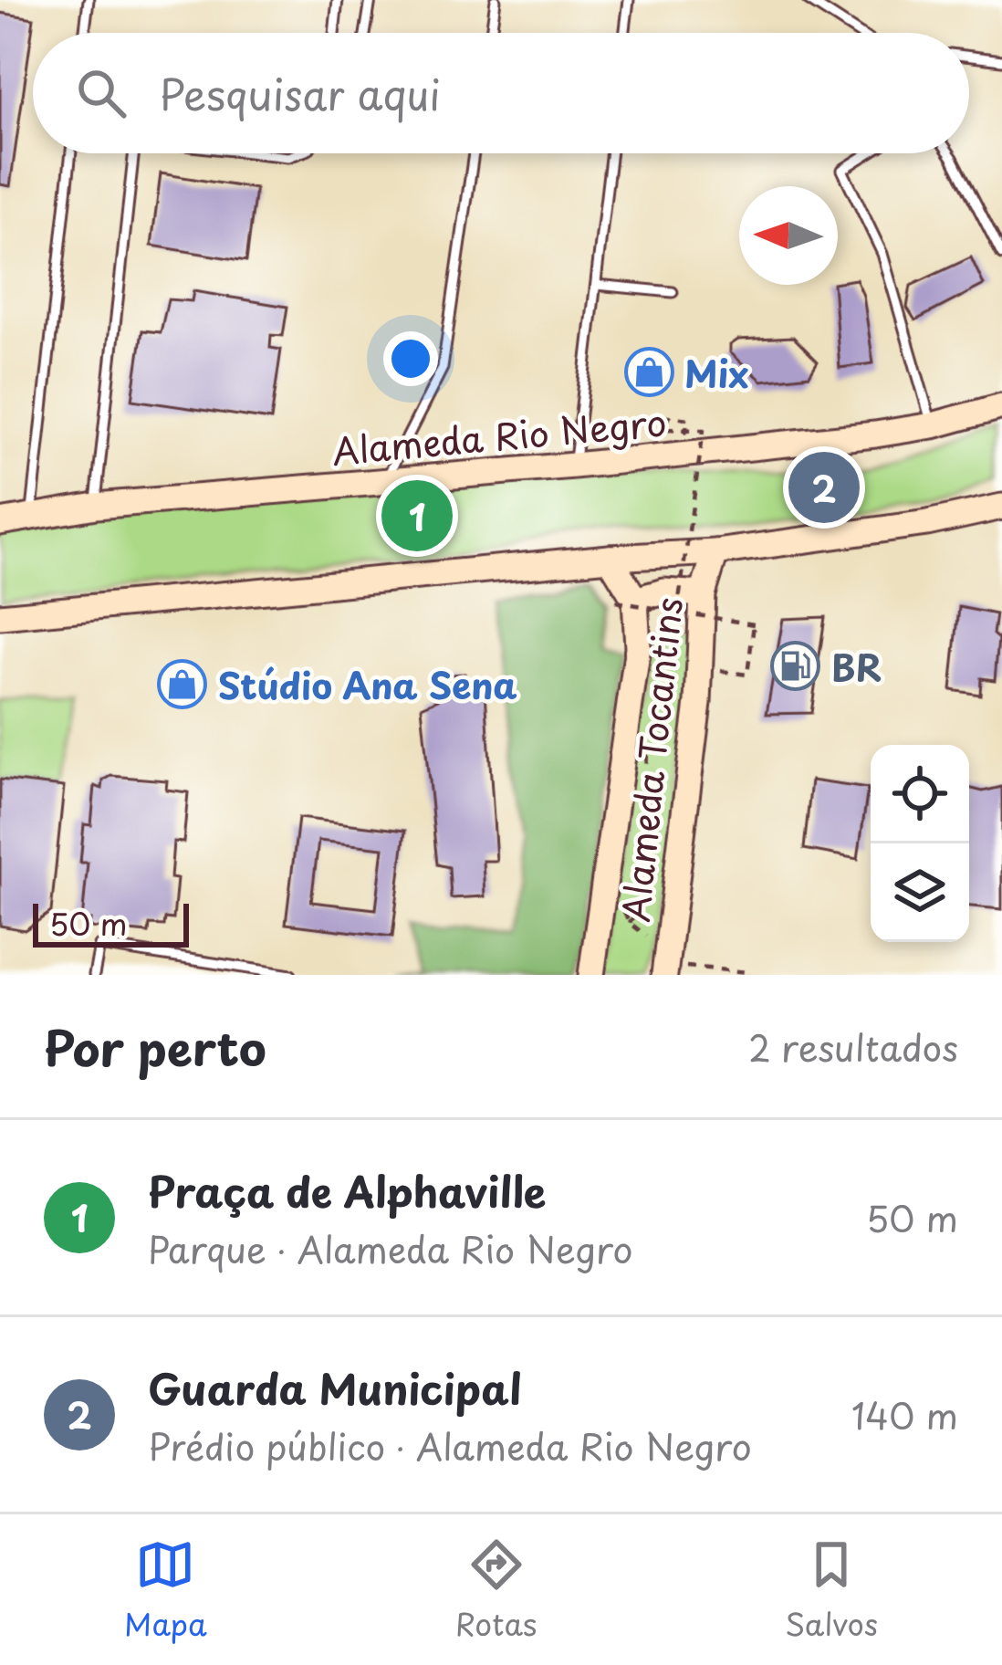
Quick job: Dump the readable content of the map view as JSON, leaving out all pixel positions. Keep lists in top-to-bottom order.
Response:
{
  "streets": {
    "main road": ["Alameda Rio Negro", "Alameda Tocantins"]
  },
  "places": {
    "shop": ["Mix", "Stúdio Ana Sena"],
    "fuel station": ["BR"]
  },
  "scale_bar": "50 m",
  "north": "left",
  "page": {
    "search": "Pesquisar aqui",
    "pins": ["2", "1"],
    "scale": "50 m",
    "heading": ["Por perto", "2 resultados"],
    "list": [
      {
        "mark": "1",
        "name": "Praça de Alphaville",
        "note": "Parque · Alameda Rio Negro",
        "value": "50 m"
      },
      {
        "mark": "2",
        "name": "Guarda Municipal",
        "note": "Prédio público · Alameda Rio Negro",
        "value": "140 m"
      }
    ],
    "nav": ["Mapa", "Rotas", "Salvos"]
  }
}
